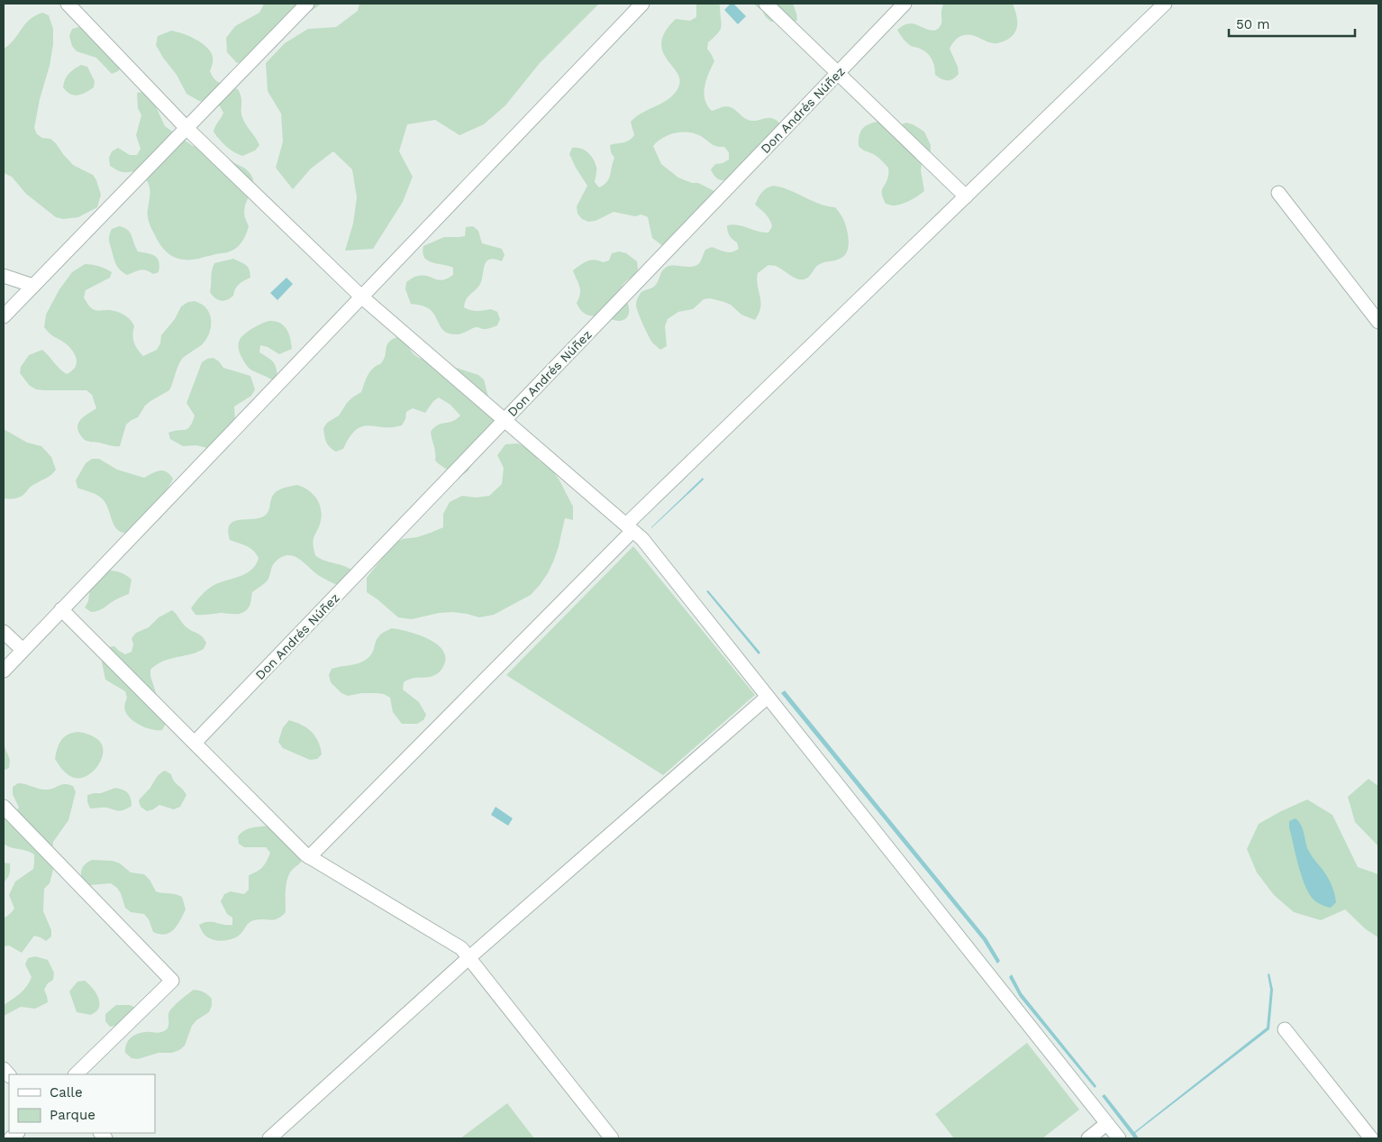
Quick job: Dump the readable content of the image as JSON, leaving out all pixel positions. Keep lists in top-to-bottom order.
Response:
{
  "streets": {
    "street": ["Don Andrés Núñez"]
  },
  "legend": ["Calle", "Parque"],
  "scale_bar": "50 m"
}
